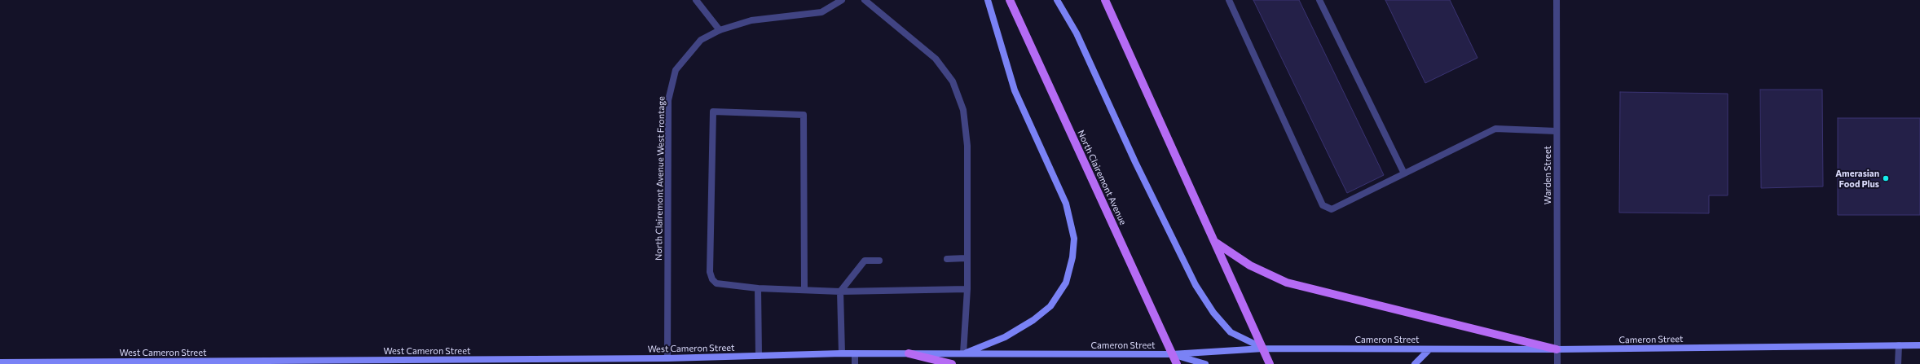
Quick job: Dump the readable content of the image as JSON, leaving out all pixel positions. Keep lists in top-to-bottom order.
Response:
{
  "streets": {
    "main road": ["North Clairemont Avenue", "Cameron Street", "West Cameron Street"],
    "street": ["Warden Street", "North Clairemont Avenue West Frontage"]
  },
  "crossings": [
    ["Warden Street", "Cameron Street"],
    ["North Clairemont Avenue", "Cameron Street"],
    ["North Clairemont Avenue West Frontage", "West Cameron Street"],
    ["Cameron Street", "West Cameron Street"]
  ],
  "places": ["Amerasian Food Plus"]
}
